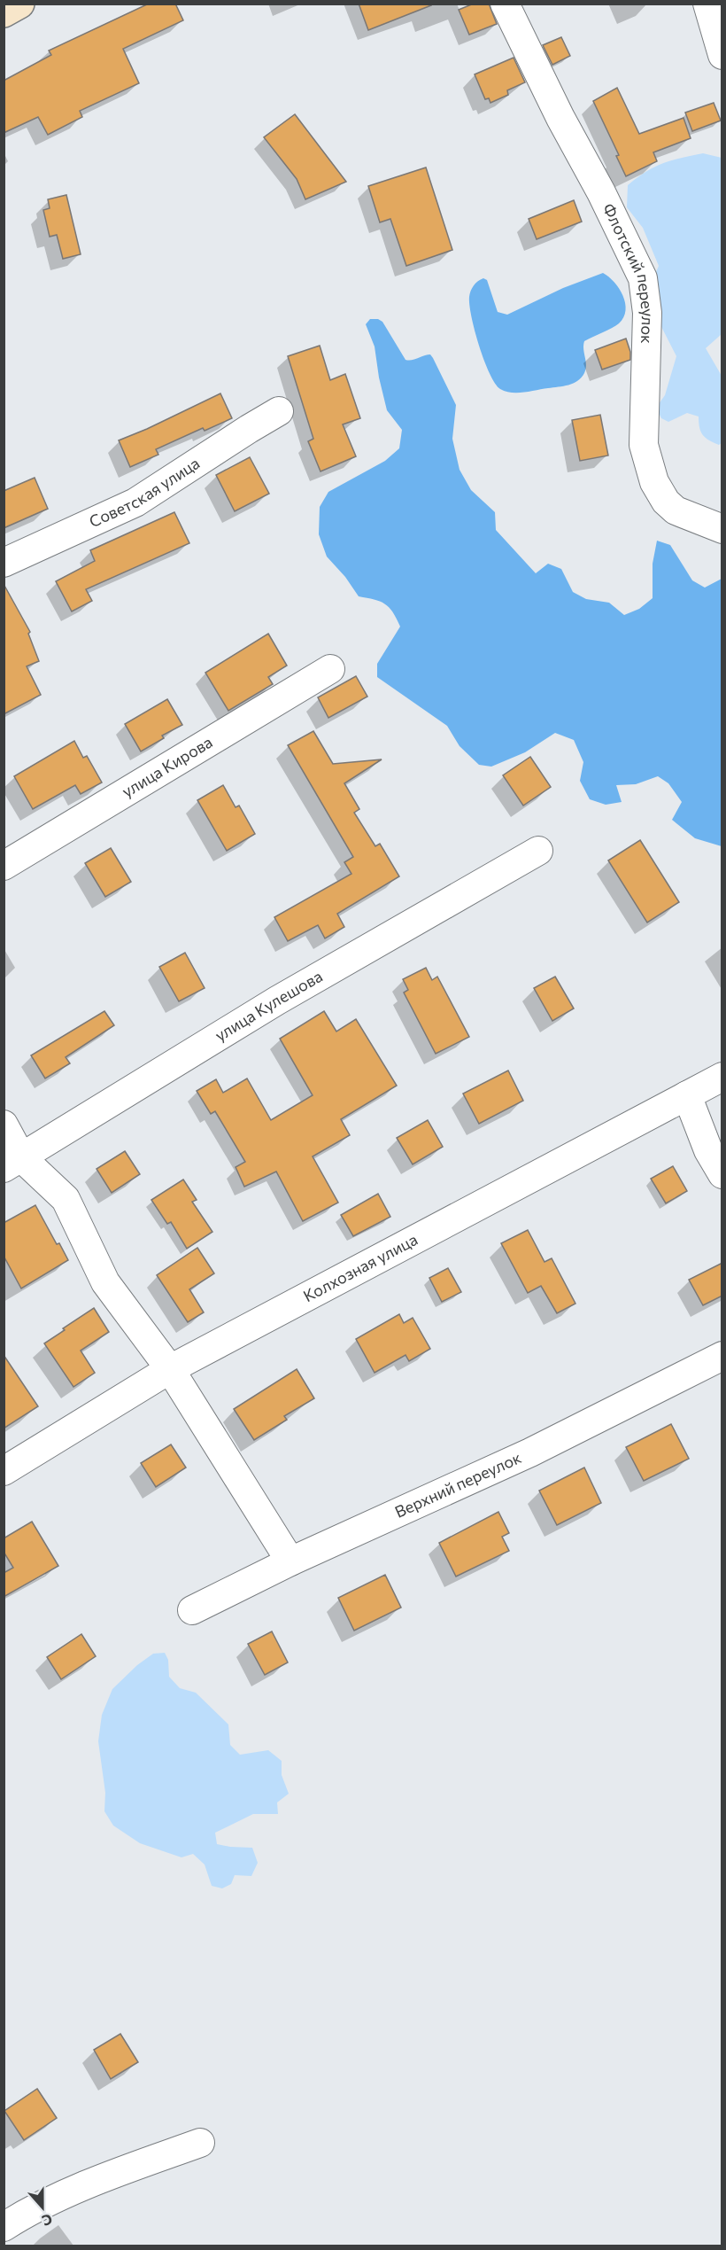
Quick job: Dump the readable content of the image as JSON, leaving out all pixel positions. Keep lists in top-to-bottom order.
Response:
{
  "streets": {
    "street": [
      "Флотский переулок",
      "Советская улица",
      "улица Кирова",
      "улица Кулешова",
      "Колхозная улица",
      "Верхний переулок"
    ]
  },
  "north": "bottom"
}
